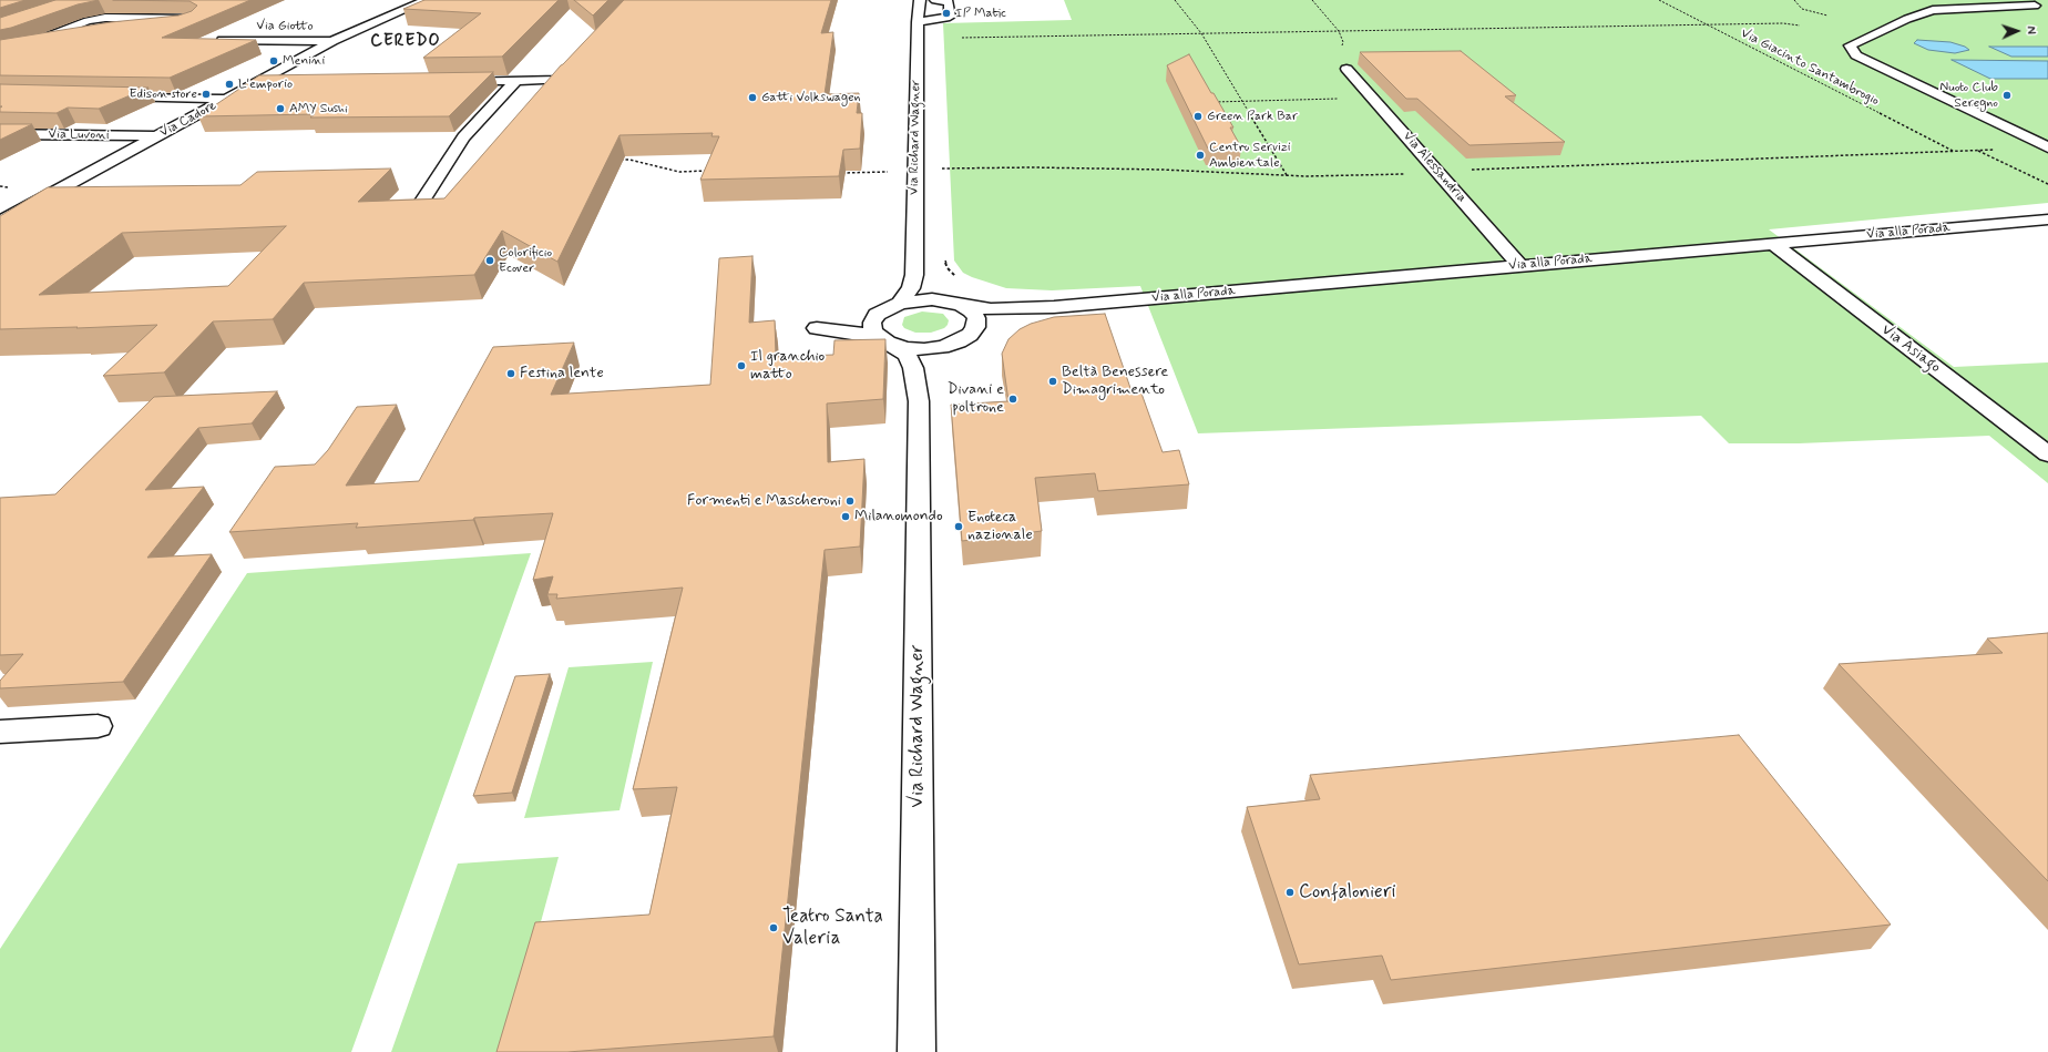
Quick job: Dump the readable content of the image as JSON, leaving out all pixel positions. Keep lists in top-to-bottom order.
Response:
{
  "streets": {
    "street": [
      "Via Giotto",
      "Via Cadore",
      "Via Luvoni",
      "Via Richard Wagner",
      "Via Alessandria",
      "Via alla Porada",
      "Via Asiago"
    ],
    "path": ["Via Giacinto Santambrogio"]
  },
  "crossings": [
    ["Via Giotto", "Via Cadore"],
    ["Via Cadore", "Via Luvoni"],
    ["Via Richard Wagner", "Via alla Porada"],
    ["Via Alessandria", "Via alla Porada"],
    ["Via alla Porada", "Via Asiago"]
  ],
  "districts": ["CEREDO"],
  "places": [
    "IP Matic",
    "Menini",
    "L'emporio",
    "Edison store",
    "Nuoto Club Seregno",
    "Gatti Volkswagen",
    "AMY Sushi",
    "Green Park Bar",
    "Centro Servizi Ambientale",
    "Colorificio Ecover",
    "Il granchio matto",
    "Festina lente",
    "Beltà Benessere Dimagrimento",
    "Divani e poltrone",
    "Formenti e Mascheroni",
    "Milanomondo",
    "Enoteca nazionale",
    "Confalonieri",
    "Teatro Santa Valeria"
  ],
  "north": "right"
}
